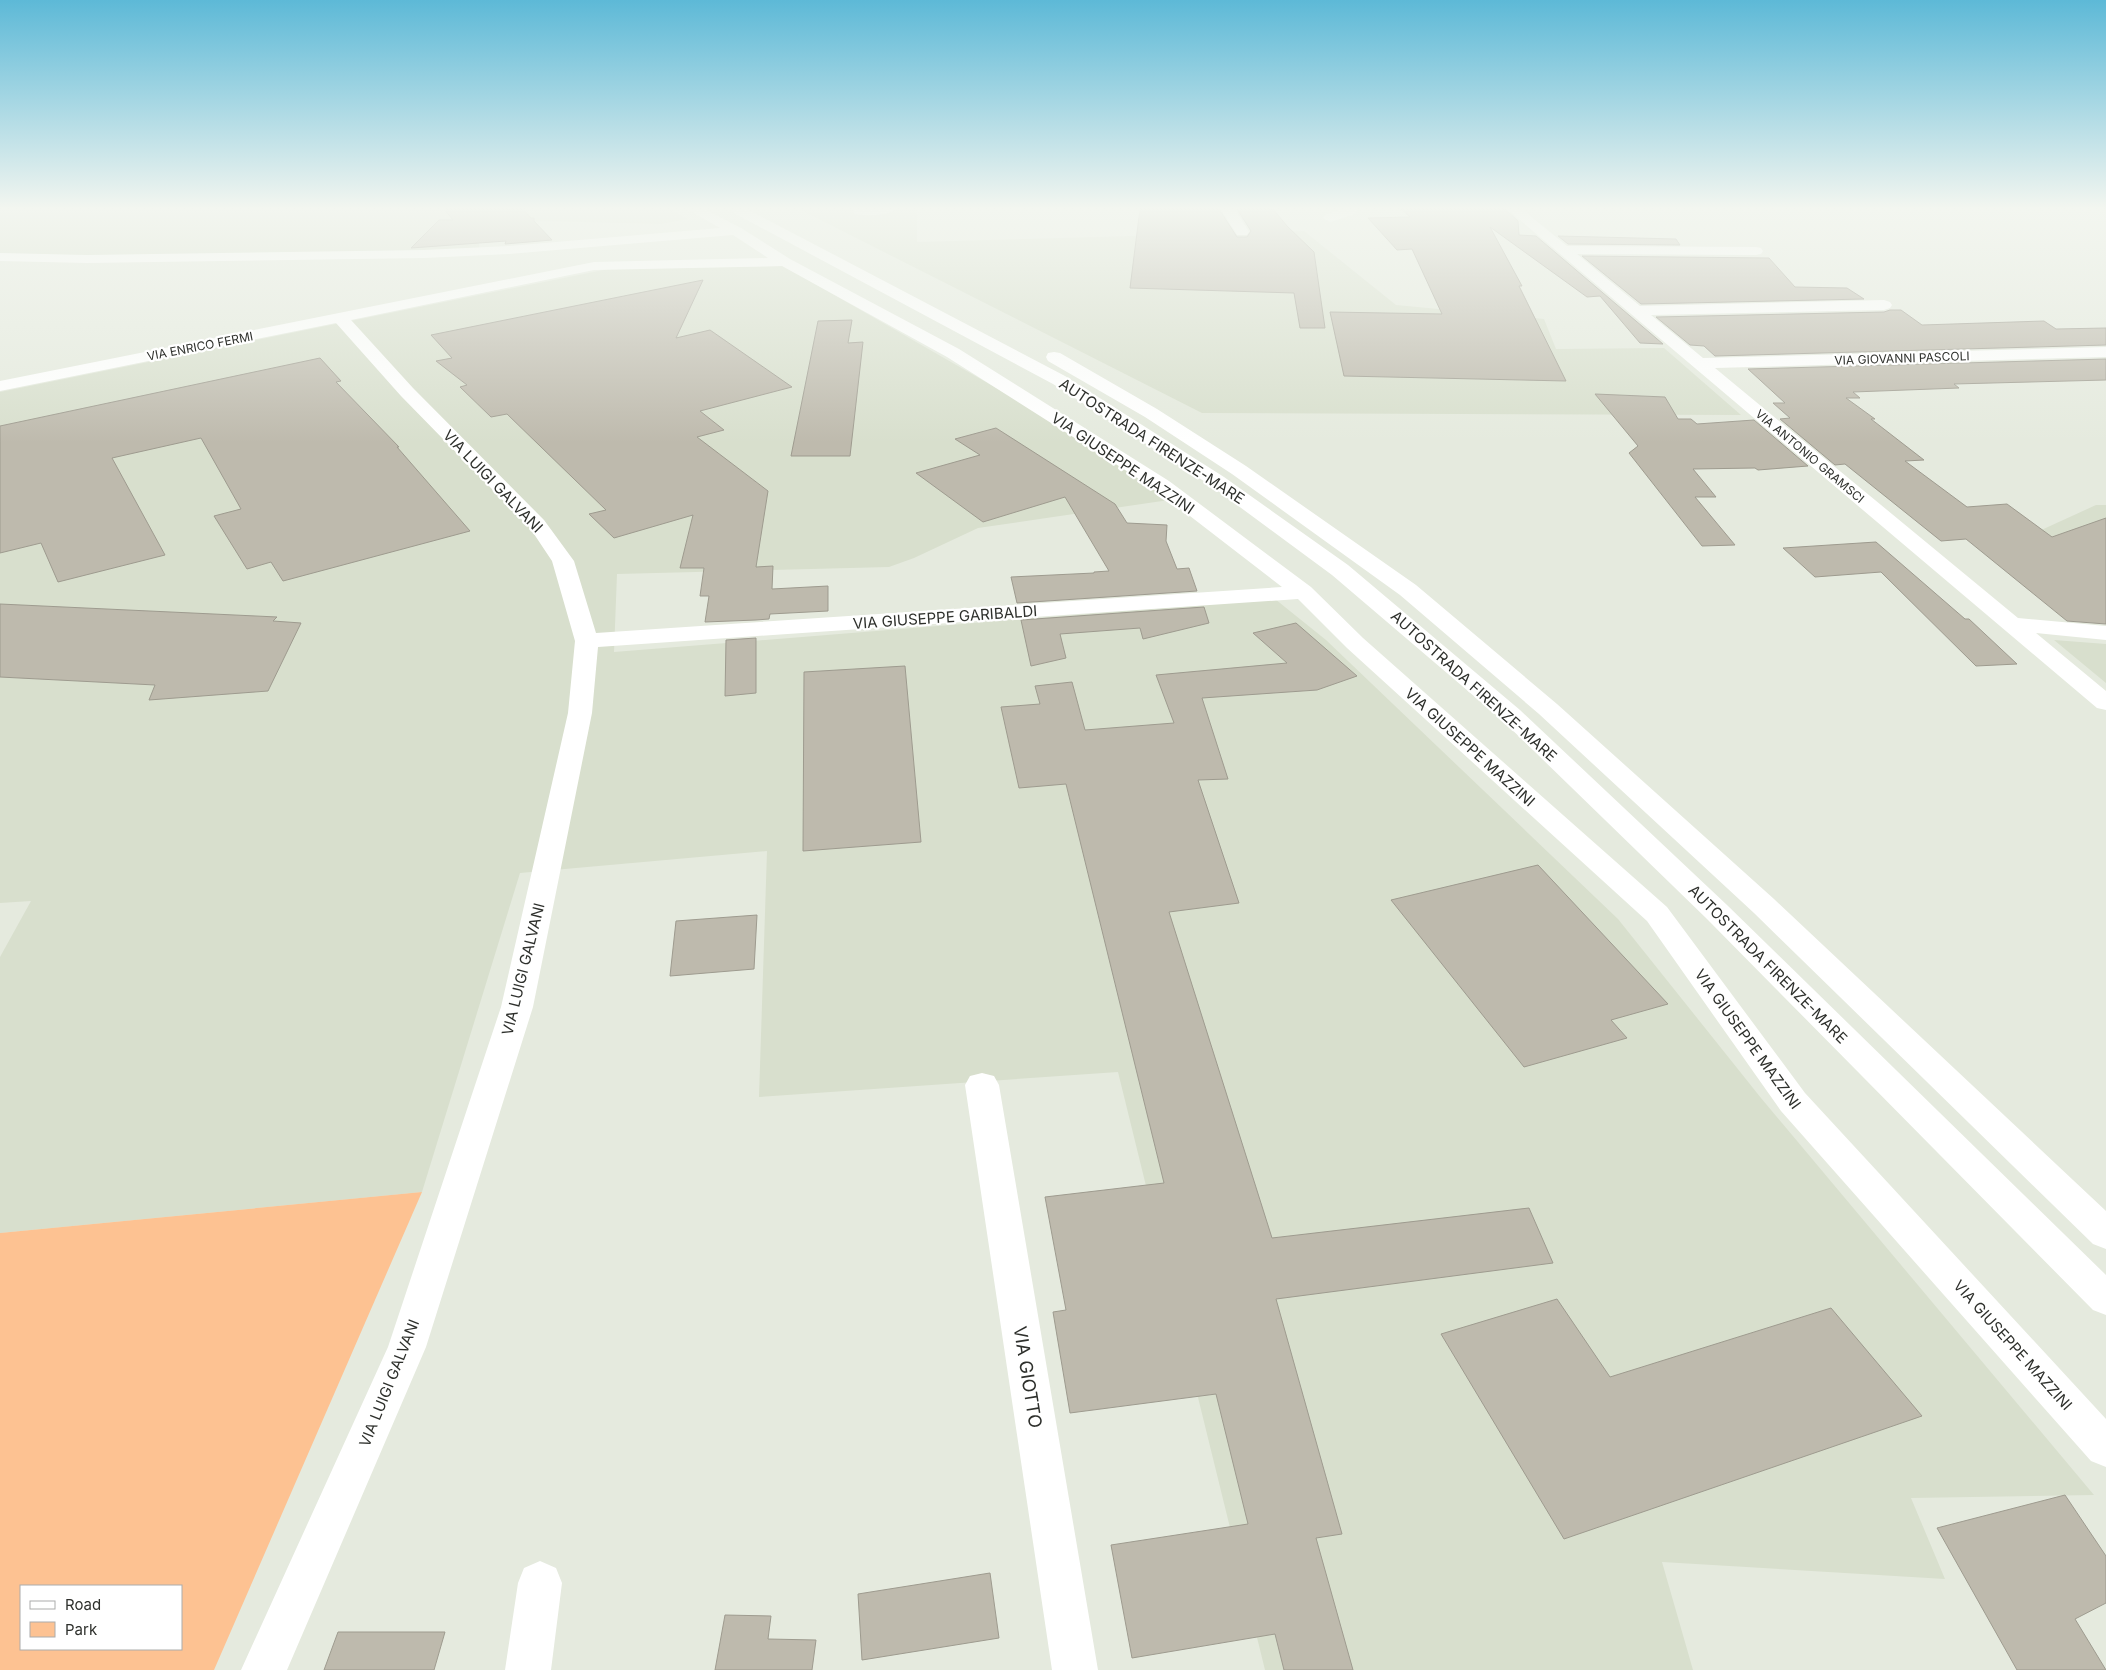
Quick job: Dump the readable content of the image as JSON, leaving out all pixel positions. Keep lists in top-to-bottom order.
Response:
{
  "streets": {
    "main road": [
      "VIA ENRICO FERMI",
      "VIA GIOVANNI PASCOLI",
      "AUTOSTRADA FIRENZE-MARE",
      "VIA ANTONIO GRAMSCI",
      "VIA GIUSEPPE MAZZINI",
      "VIA LUIGI GALVANI",
      "VIA GIUSEPPE GARIBALDI",
      "VIA GIOTTO"
    ]
  },
  "crossings": [
    ["VIA ENRICO FERMI", "VIA LUIGI GALVANI"],
    ["VIA GIOVANNI PASCOLI", "VIA ANTONIO GRAMSCI"],
    ["VIA GIUSEPPE MAZZINI", "VIA GIUSEPPE GARIBALDI"],
    ["VIA LUIGI GALVANI", "VIA GIUSEPPE GARIBALDI"]
  ],
  "legend": ["Road", "Park"]
}
